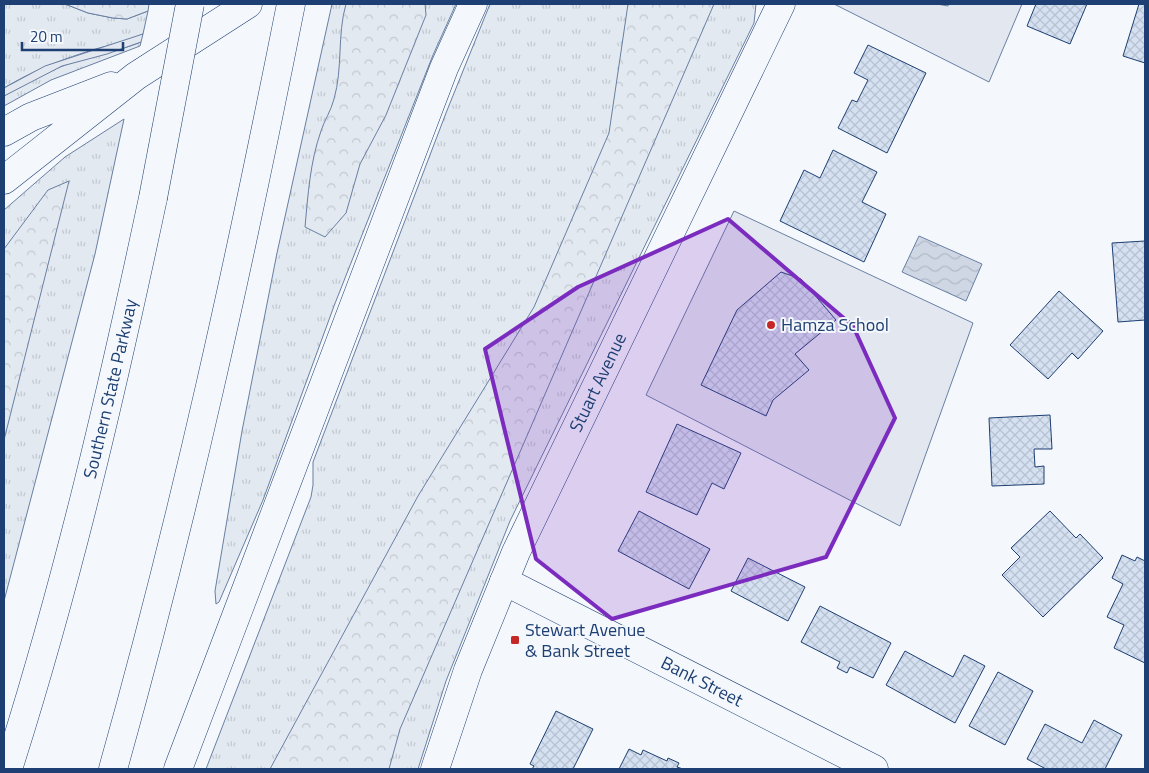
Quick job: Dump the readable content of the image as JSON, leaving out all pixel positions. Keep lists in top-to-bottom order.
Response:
{
  "streets": {
    "main road": ["Stuart Avenue", "Southern State Parkway", "Bank Street"]
  },
  "crossings": [
    ["Stuart Avenue", "Bank Street"]
  ],
  "places": {
    "other": ["Hamza School"],
    "transit": ["Stewart Avenue & Bank Street"]
  },
  "scale_bar": "20 m"
}
